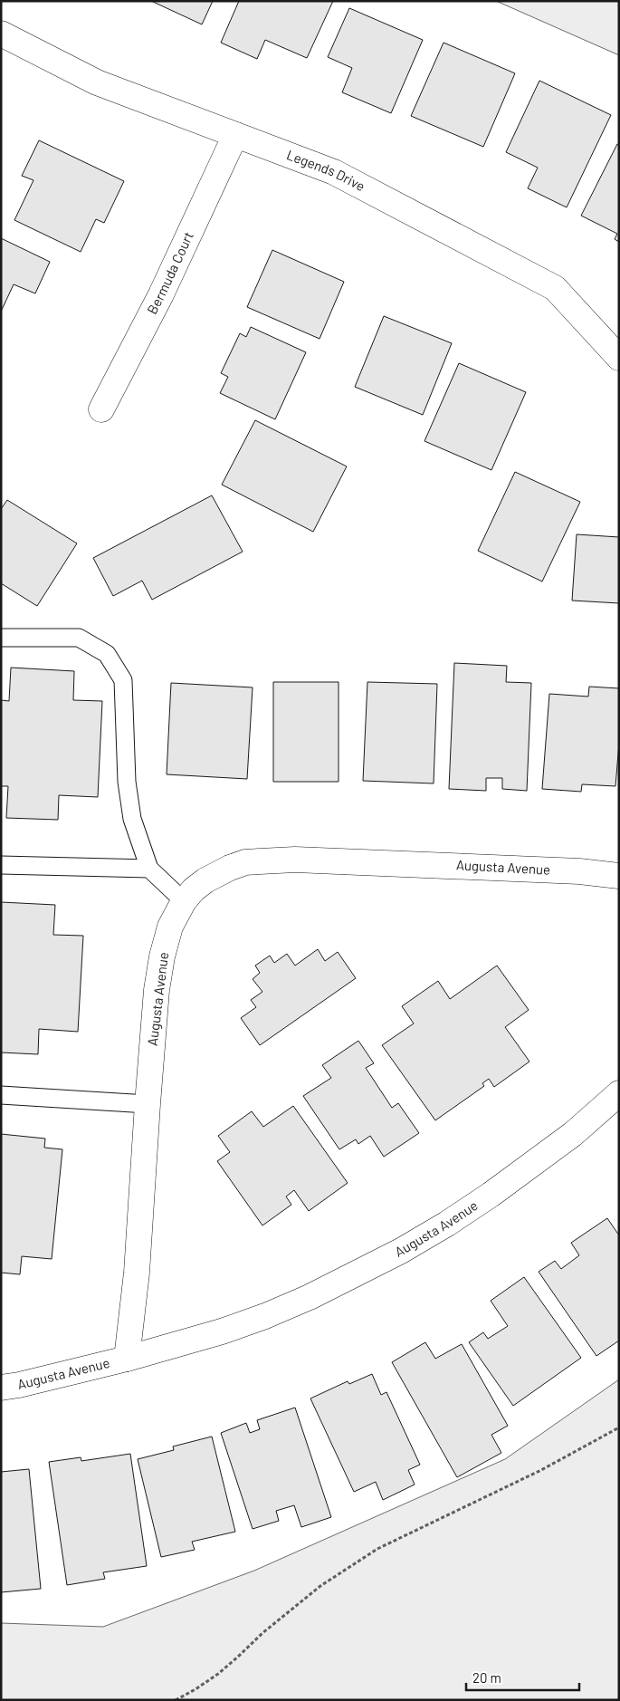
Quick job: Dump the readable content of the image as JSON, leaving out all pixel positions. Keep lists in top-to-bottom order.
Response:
{
  "streets": {
    "street": ["Legends Drive", "Bermuda Court", "Augusta Avenue"]
  },
  "crossings": [
    ["Legends Drive", "Bermuda Court"]
  ],
  "scale_bar": "20 m"
}
